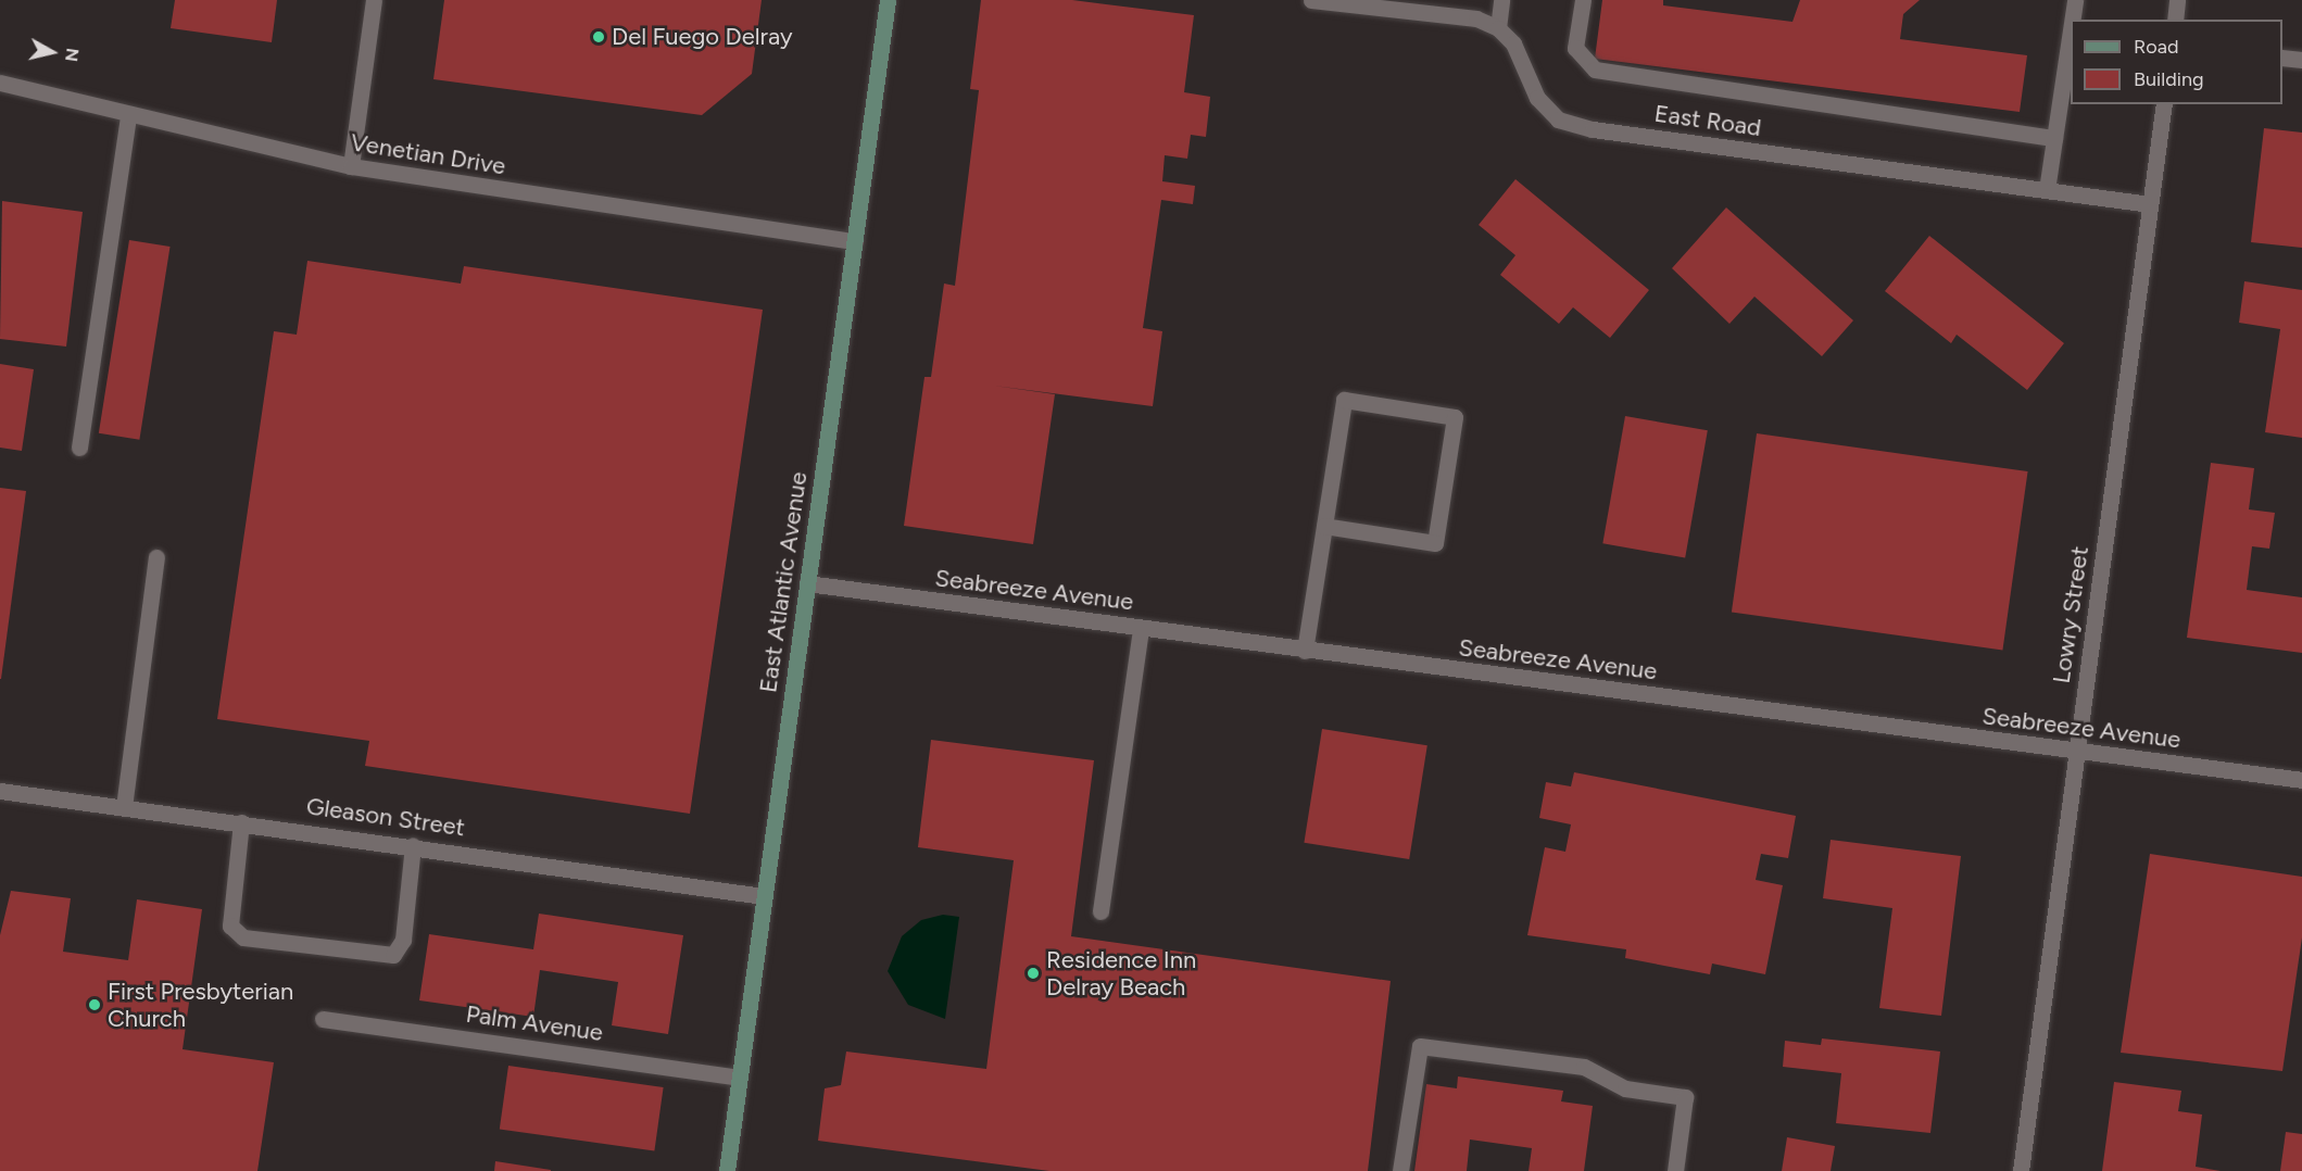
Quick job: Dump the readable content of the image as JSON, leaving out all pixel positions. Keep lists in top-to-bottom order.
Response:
{
  "streets": {
    "main road": ["East Atlantic Avenue"],
    "street": [
      "East Road",
      "Venetian Drive",
      "Seabreeze Avenue",
      "Lowry Street",
      "Gleason Street",
      "Palm Avenue"
    ]
  },
  "crossings": [
    ["East Road", "Lowry Street"],
    ["Venetian Drive", "East Atlantic Avenue"],
    ["East Atlantic Avenue", "Seabreeze Avenue"],
    ["East Atlantic Avenue", "Gleason Street"],
    ["East Atlantic Avenue", "Palm Avenue"],
    ["Seabreeze Avenue", "Lowry Street"]
  ],
  "places": ["Del Fuego Delray", "Residence Inn Delray Beach", "First Presbyterian Church"],
  "legend": ["Road", "Building"],
  "north": "right"
}
